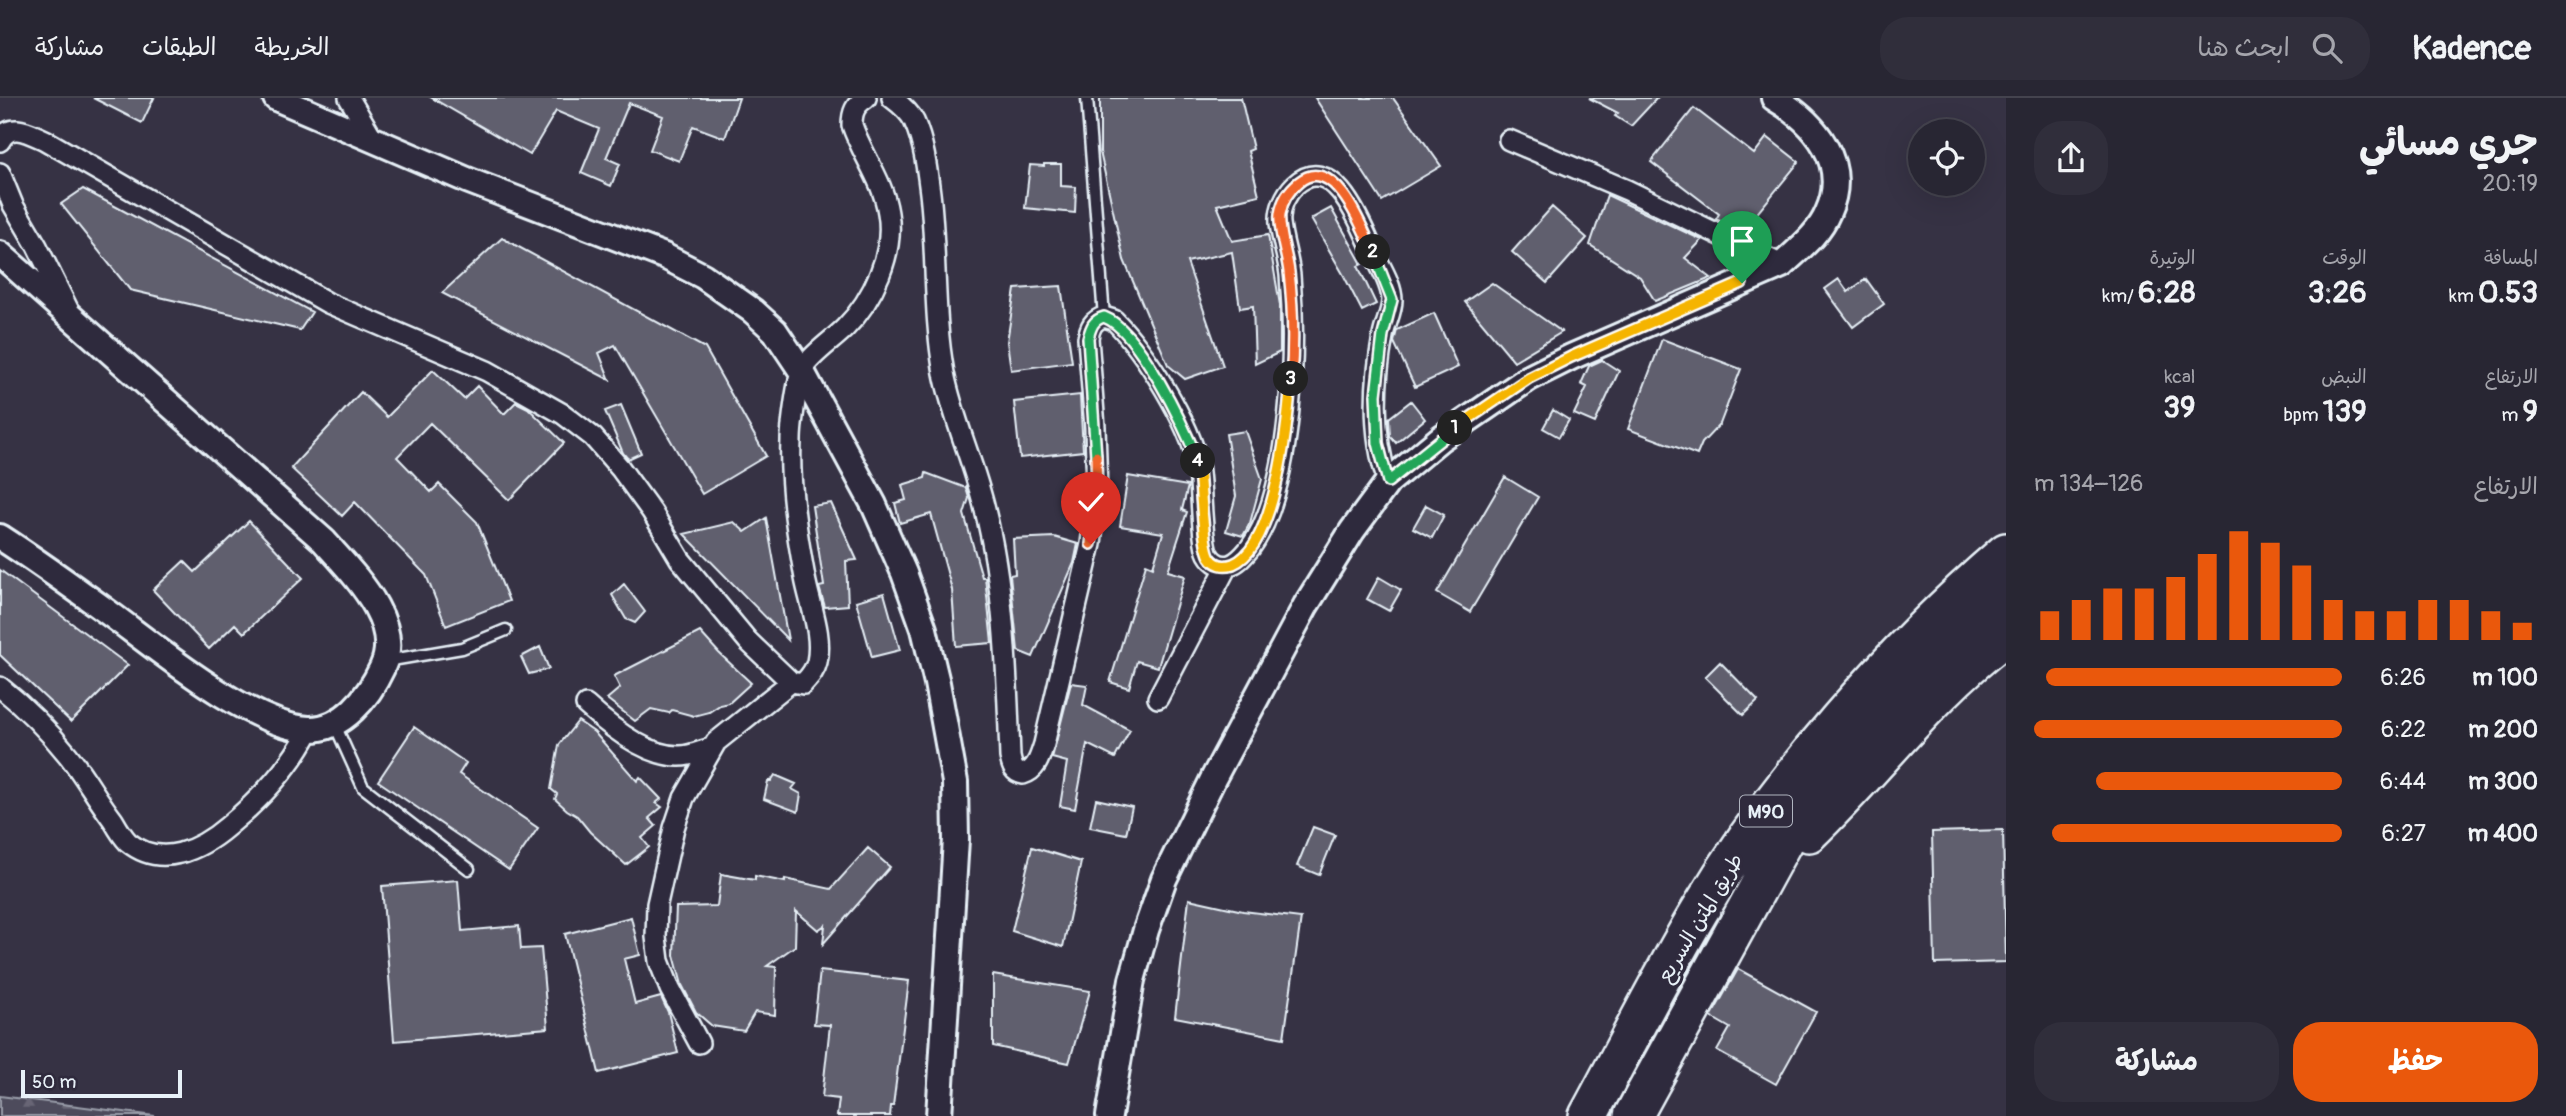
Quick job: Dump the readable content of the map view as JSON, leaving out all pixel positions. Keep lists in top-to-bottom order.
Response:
{
  "streets": {
    "highway": ["M90", "طريق المتن السريع"]
  },
  "scale_bar": "50 m",
  "page": {
    "header": "Kadence",
    "search": "ابحث هنا",
    "nav": ["الخريطة", "الطبقات", "مشاركة"],
    "heading": ["جري مسائي", "20:19"],
    "stats": [
      ["المسافة", "0.53 km"],
      ["الوقت", "3:26"],
      ["الوتيرة", "6:28 /km"],
      ["الارتفاع", "9 m"],
      ["النبض", "139 bpm"],
      ["kcal", "39"]
    ],
    "pins": [
      "2",
      "3",
      "1",
      "4"
    ],
    "chart": ["الارتفاع", "126–134 m"],
    "list": [
      {
        "name": "100 m",
        "note": "6:26"
      },
      {
        "name": "200 m",
        "note": "6:22"
      },
      {
        "name": "300 m",
        "note": "6:44"
      },
      {
        "name": "400 m",
        "note": "6:27"
      }
    ],
    "buttons": ["حفظ", "مشاركة"],
    "scale": "50 m"
  }
}
